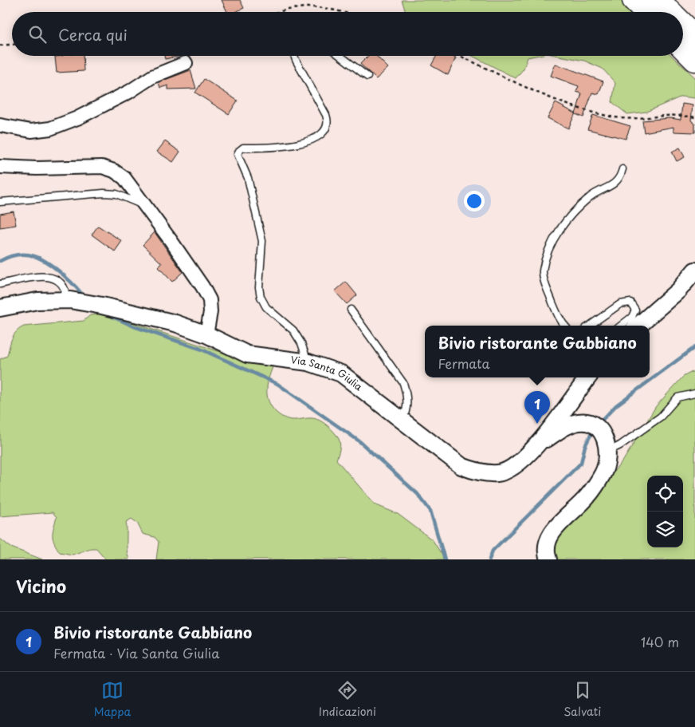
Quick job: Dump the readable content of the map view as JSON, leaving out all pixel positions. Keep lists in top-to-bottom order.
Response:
{
  "streets": {
    "street": ["Via Santa Giulia"]
  },
  "page": {
    "search": "Cerca qui",
    "popup": ["Bivio ristorante Gabbiano", "Fermata"],
    "pins": "1",
    "heading": "Vicino",
    "list": [
      {
        "mark": "1",
        "name": "Bivio ristorante Gabbiano",
        "note": "Fermata · Via Santa Giulia",
        "value": "140 m"
      }
    ],
    "nav": ["Mappa", "Indicazioni", "Salvati"]
  }
}
